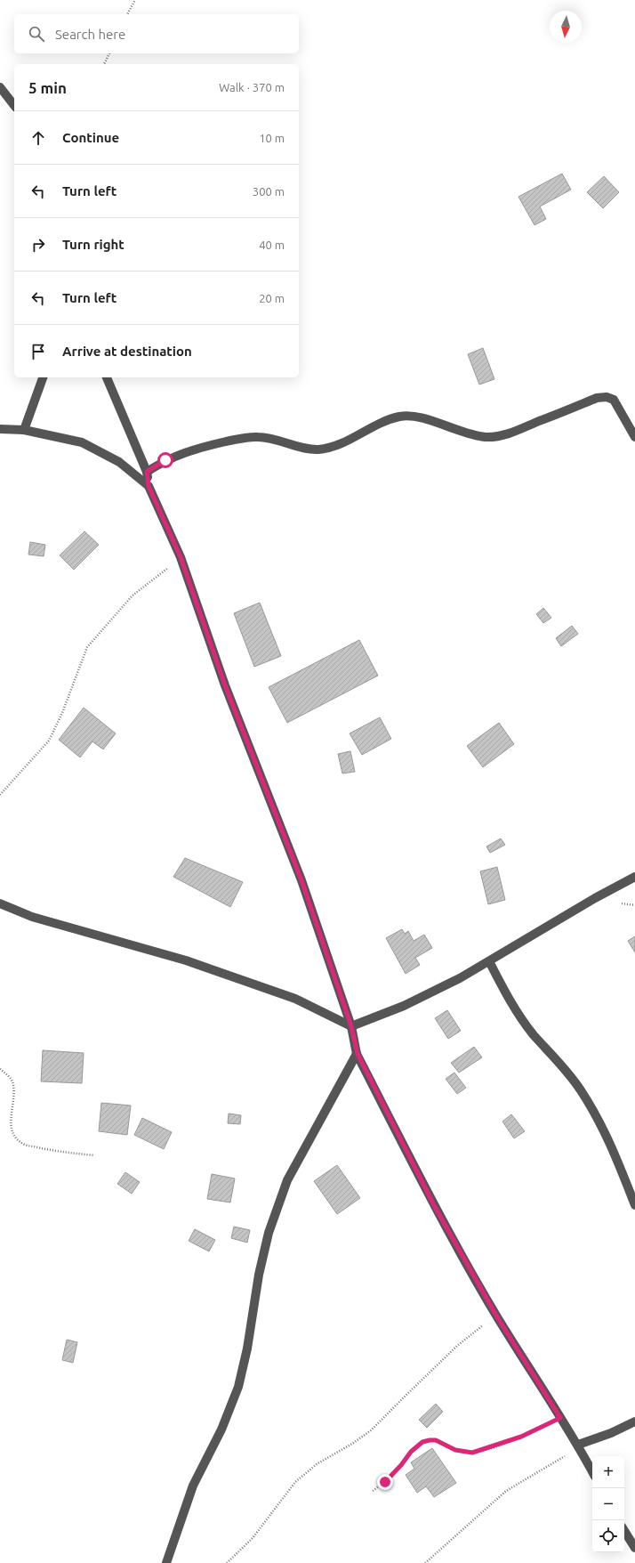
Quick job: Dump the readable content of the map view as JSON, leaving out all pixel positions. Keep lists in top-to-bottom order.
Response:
{
  "north": "bottom",
  "page": {
    "search": "Search here",
    "heading": ["5 min", "Walk · 370 m"],
    "list": [
      ["Continue", "10 m"],
      ["Turn left", "300 m"],
      ["Turn right", "40 m"],
      ["Turn left", "20 m"],
      "Arrive at destination"
    ],
    "map_buttons": ["+", "−"]
  }
}
